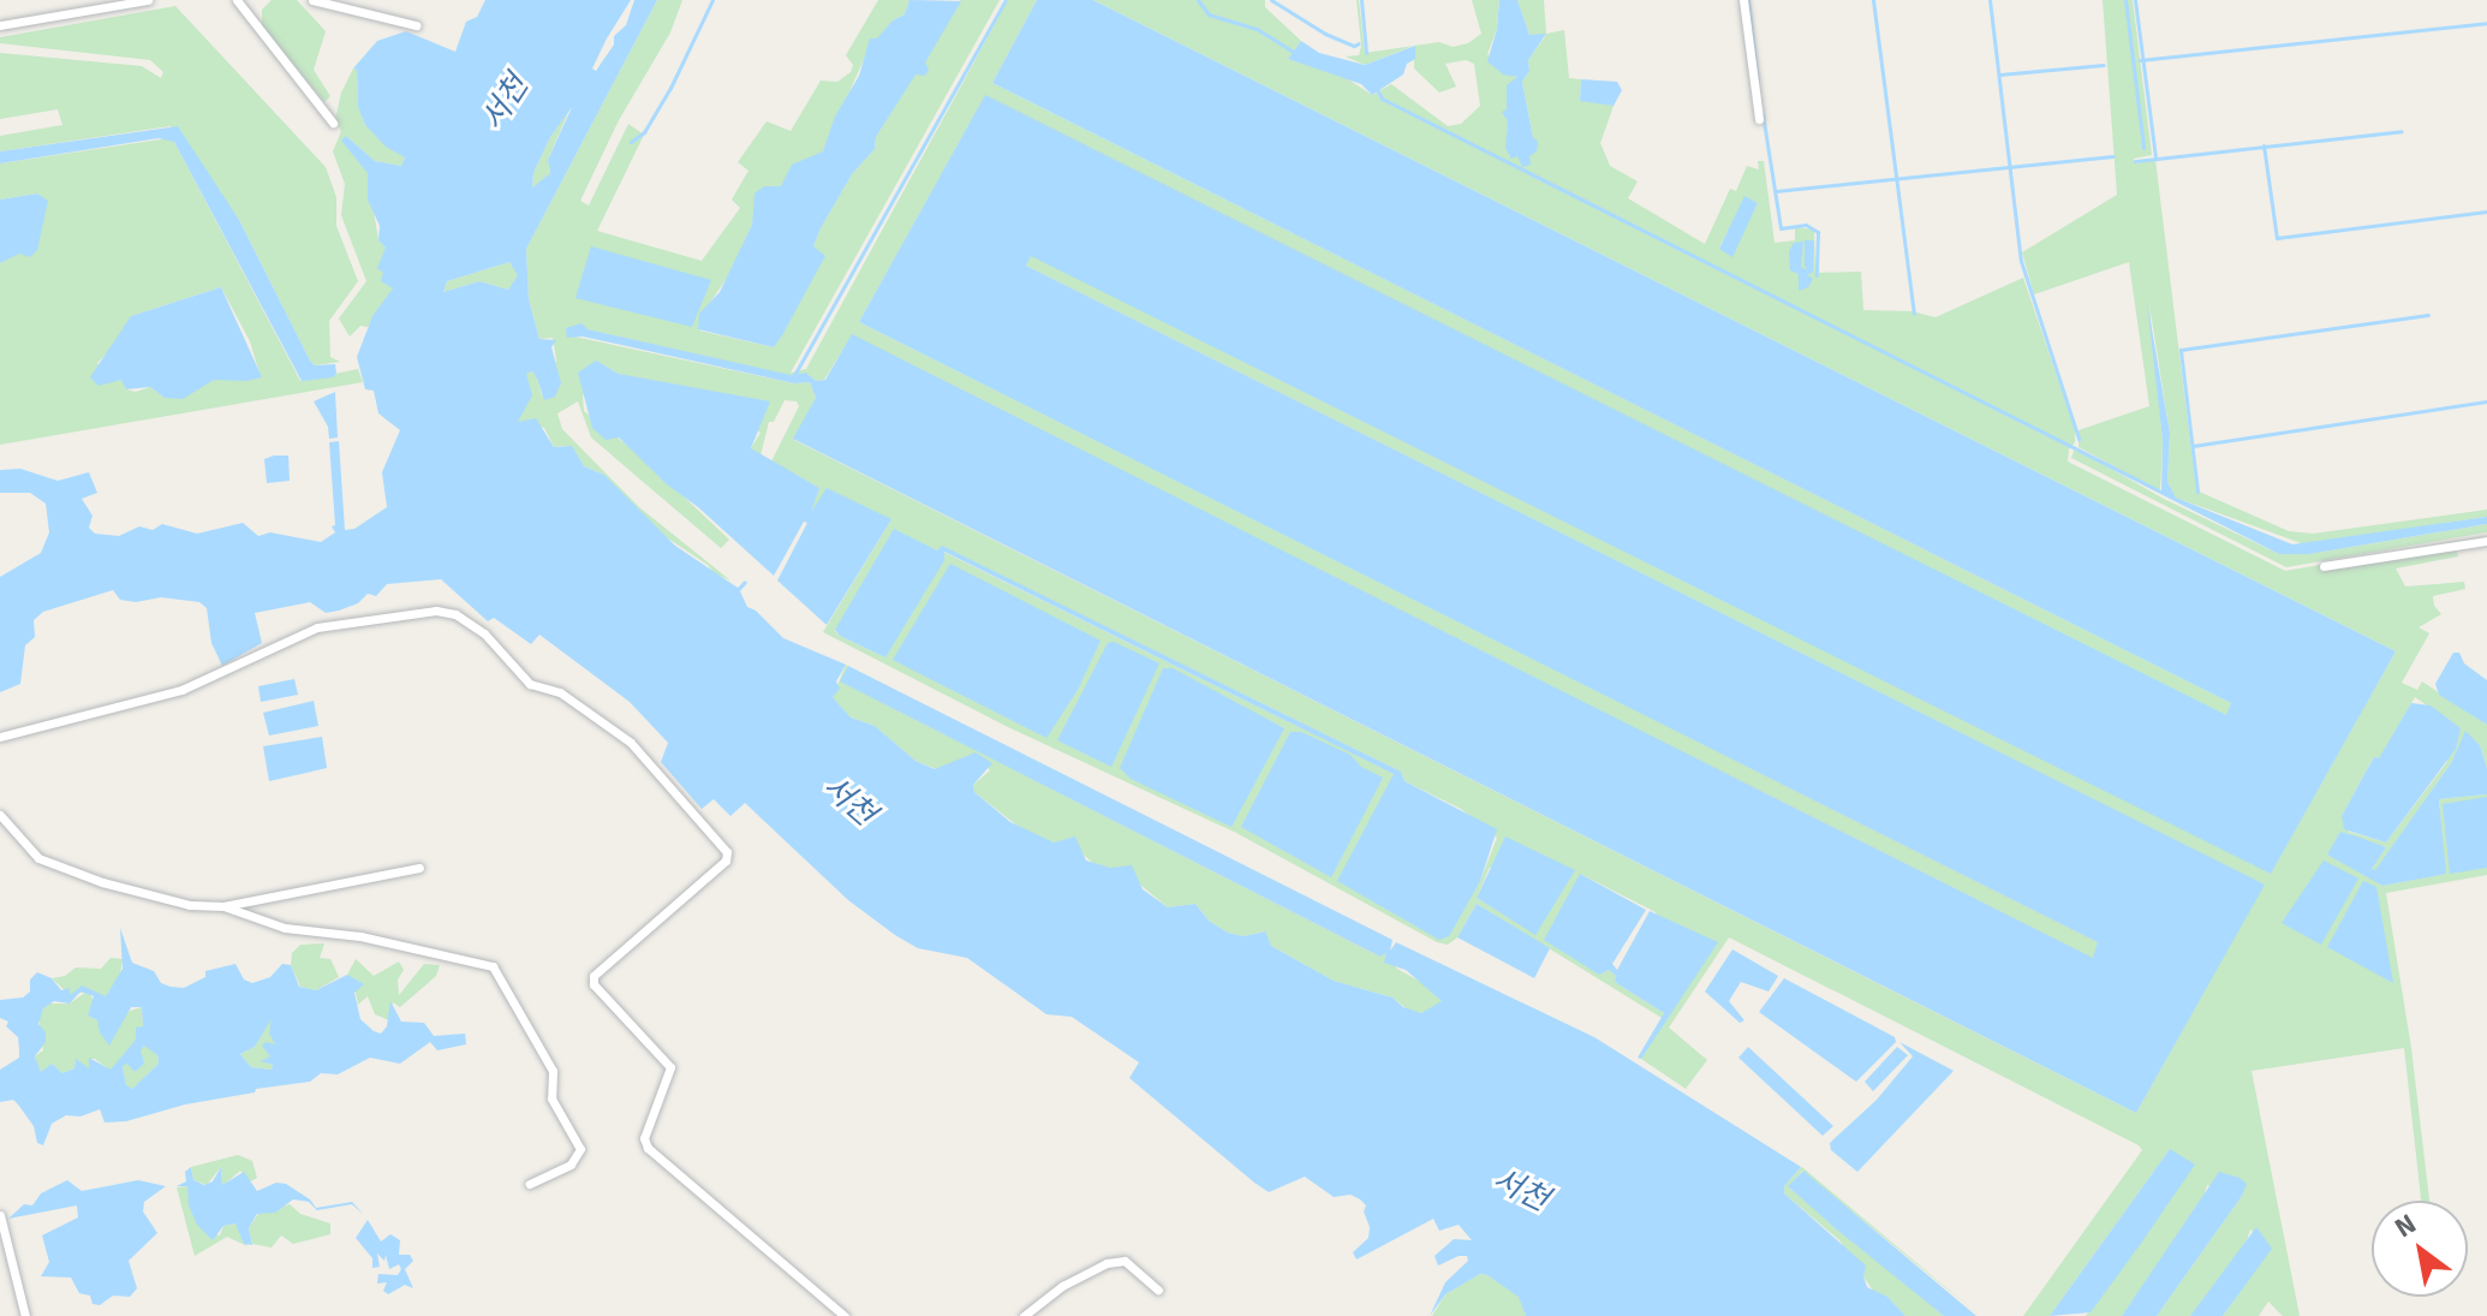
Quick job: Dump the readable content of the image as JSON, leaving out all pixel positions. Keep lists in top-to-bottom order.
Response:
{
  "water": ["서천"],
  "north": "top left"
}
